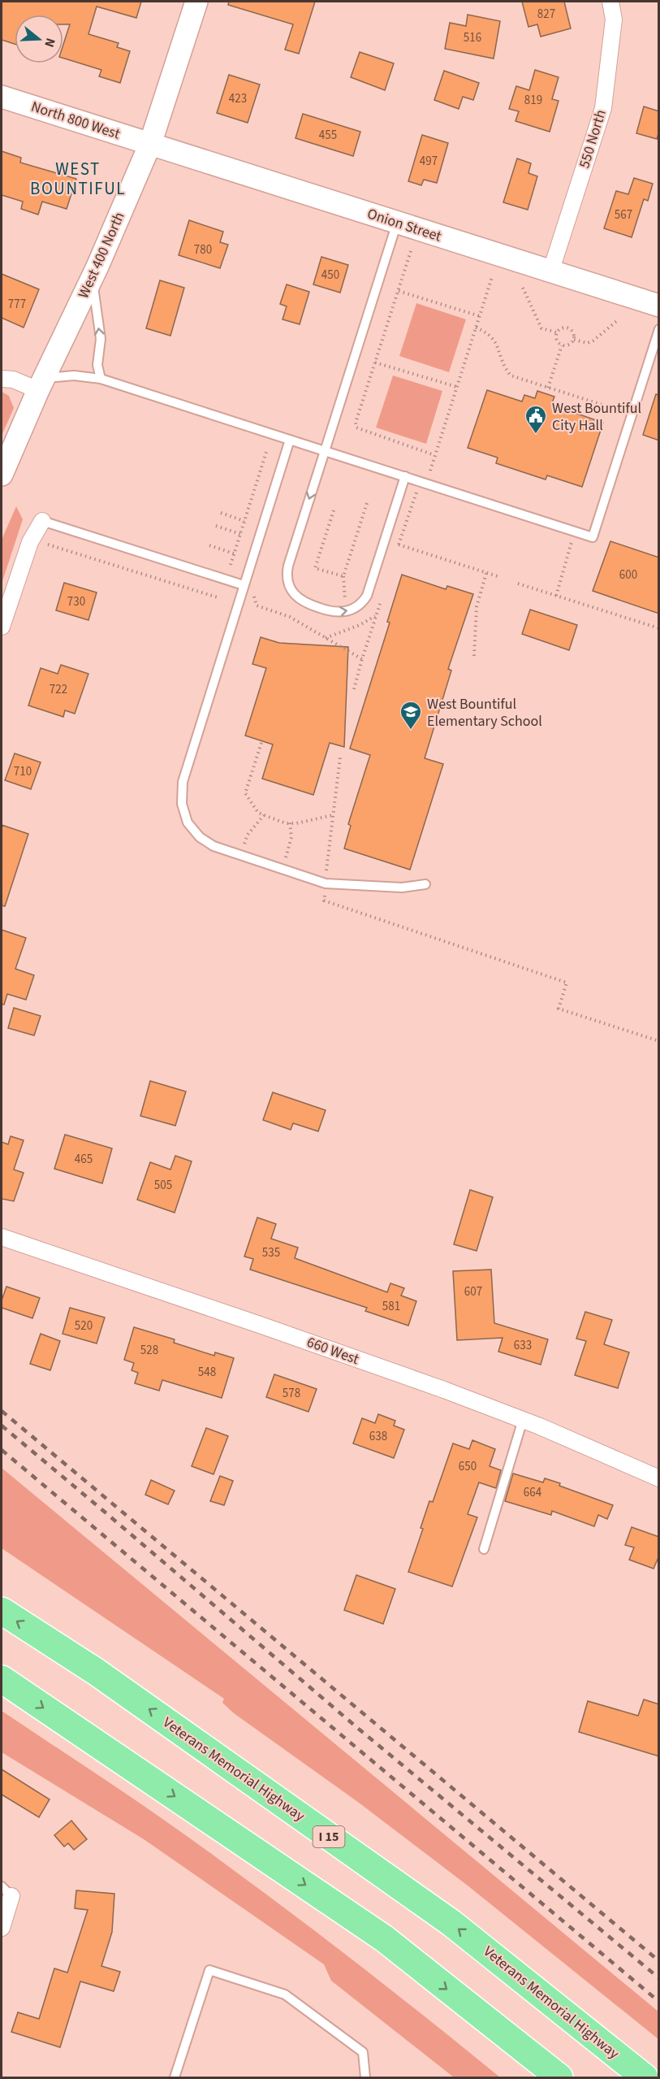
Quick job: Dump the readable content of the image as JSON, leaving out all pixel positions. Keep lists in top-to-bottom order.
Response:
{
  "streets": {
    "highway": ["Veterans Memorial Highway", "I 15"],
    "street": [
      "North 800 West",
      "550 North",
      "Onion Street",
      "West 400 North",
      "660 West"
    ]
  },
  "crossings": [
    ["North 800 West", "Onion Street"],
    ["North 800 West", "West 400 North"],
    ["550 North", "Onion Street"],
    ["Onion Street", "West 400 North"]
  ],
  "districts": ["WEST BOUNTIFUL"],
  "places": {
    "public building": ["West Bountiful City Hall"],
    "school or university": ["West Bountiful Elementary School"]
  },
  "house_numbers": [
    "827",
    "516",
    "423",
    "819",
    "455",
    "497",
    "567",
    "780",
    "450",
    "777",
    "600",
    "730",
    "722",
    "710",
    "465",
    "505",
    "535",
    "607",
    "581",
    "520",
    "633",
    "528",
    "548",
    "578",
    "638",
    "650",
    "664"
  ],
  "north": "right"
}
